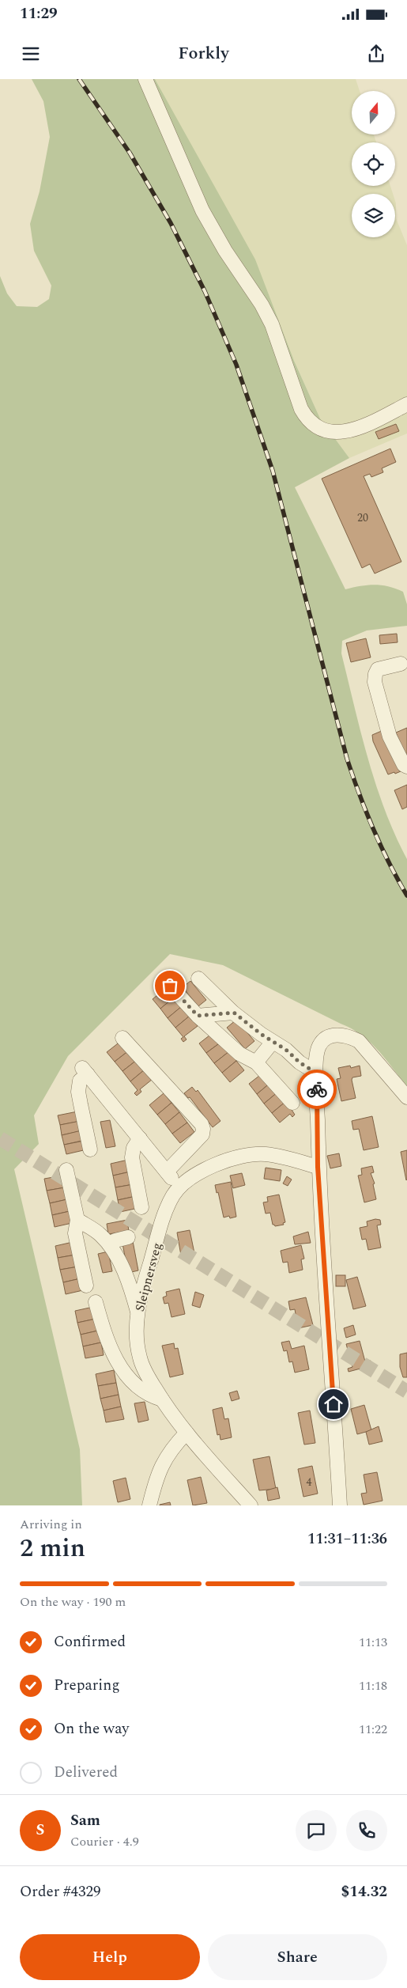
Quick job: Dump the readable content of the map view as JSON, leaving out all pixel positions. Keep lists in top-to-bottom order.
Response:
{
  "streets": {
    "street": ["Sleipnersveg"]
  },
  "house_numbers": ["20", "4"],
  "north": "top",
  "page": {
    "status": "11:29",
    "header": "Forkly",
    "heading": ["2 min", "Arriving in", "11:31–11:36"],
    "panel": [
      "Sam",
      "Courier · 4.9",
      "Order #4329",
      "$14.32"
    ],
    "bar": "On the way · 190 m",
    "list": [
      ["Confirmed", "11:13"],
      ["Preparing", "11:18"],
      ["On the way", "11:22"],
      "Delivered"
    ],
    "round": "S",
    "buttons": ["Help", "Share"]
  }
}
